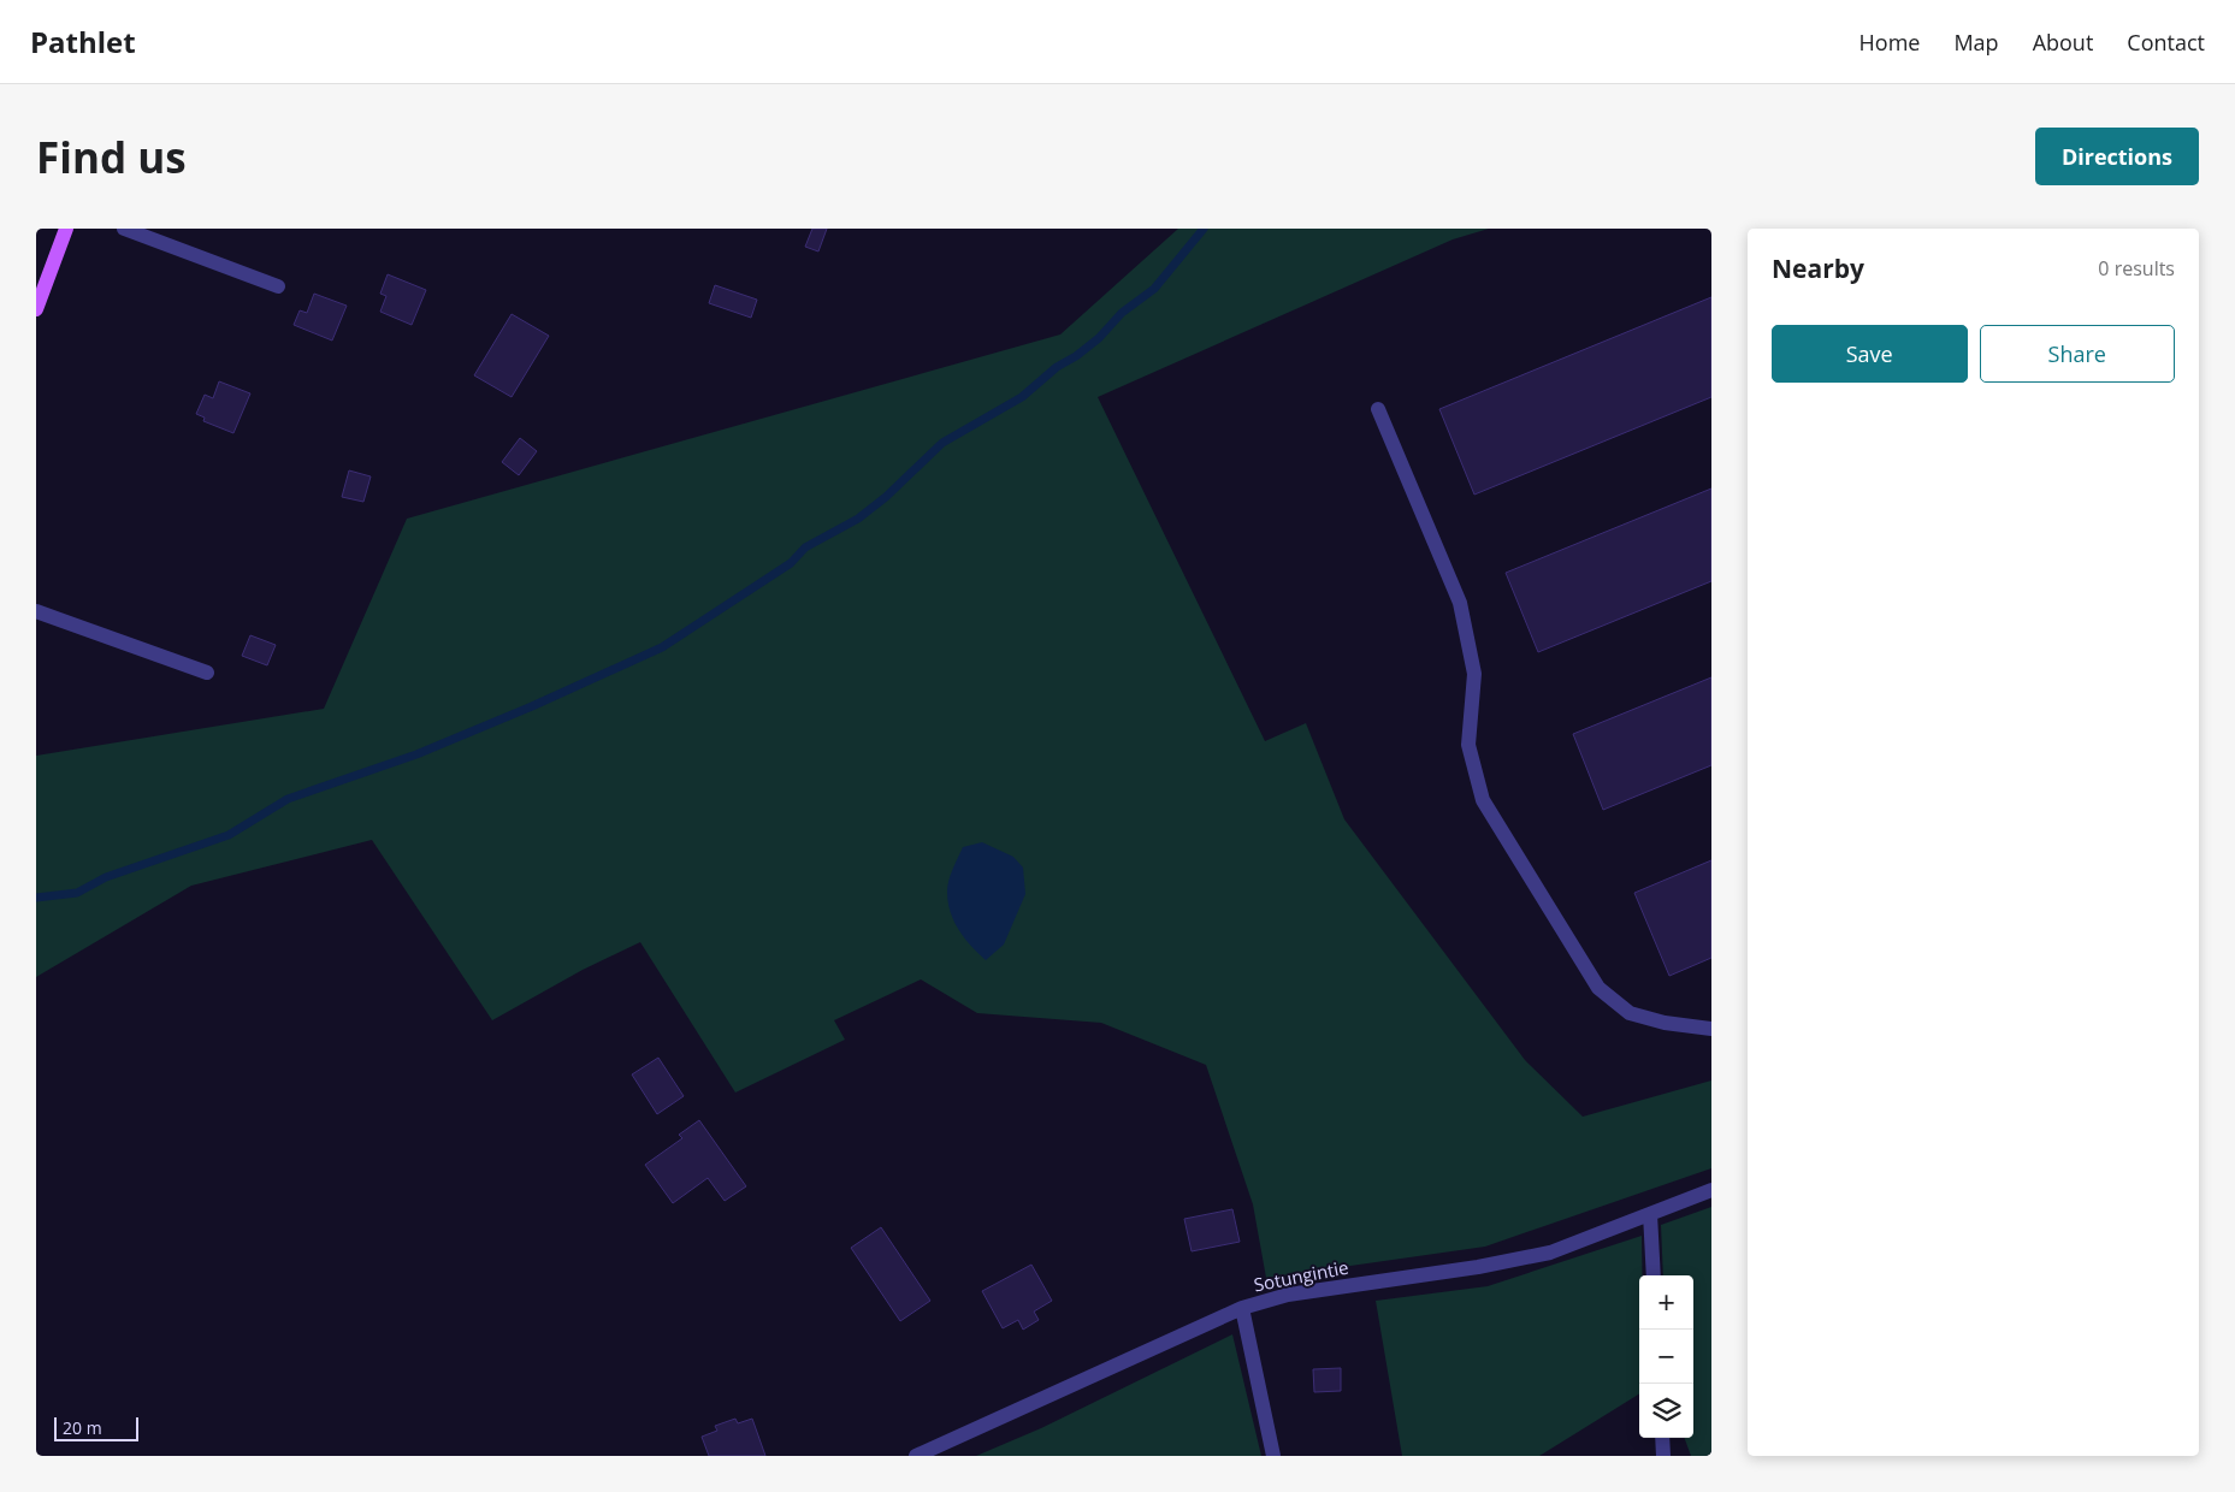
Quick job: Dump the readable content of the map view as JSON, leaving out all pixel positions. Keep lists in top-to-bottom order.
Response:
{
  "streets": {
    "street": ["Sotungintie"]
  },
  "scale_bar": "20 m",
  "page": {
    "header": "Pathlet",
    "nav": [
      "Home",
      "Map",
      "About",
      "Contact"
    ],
    "buttons": [
      "Directions",
      ["Save", "Share"]
    ],
    "title": "Find us",
    "heading": ["Nearby", "0 results"],
    "map_buttons": ["+", "−"],
    "scale": "20 m"
  }
}
